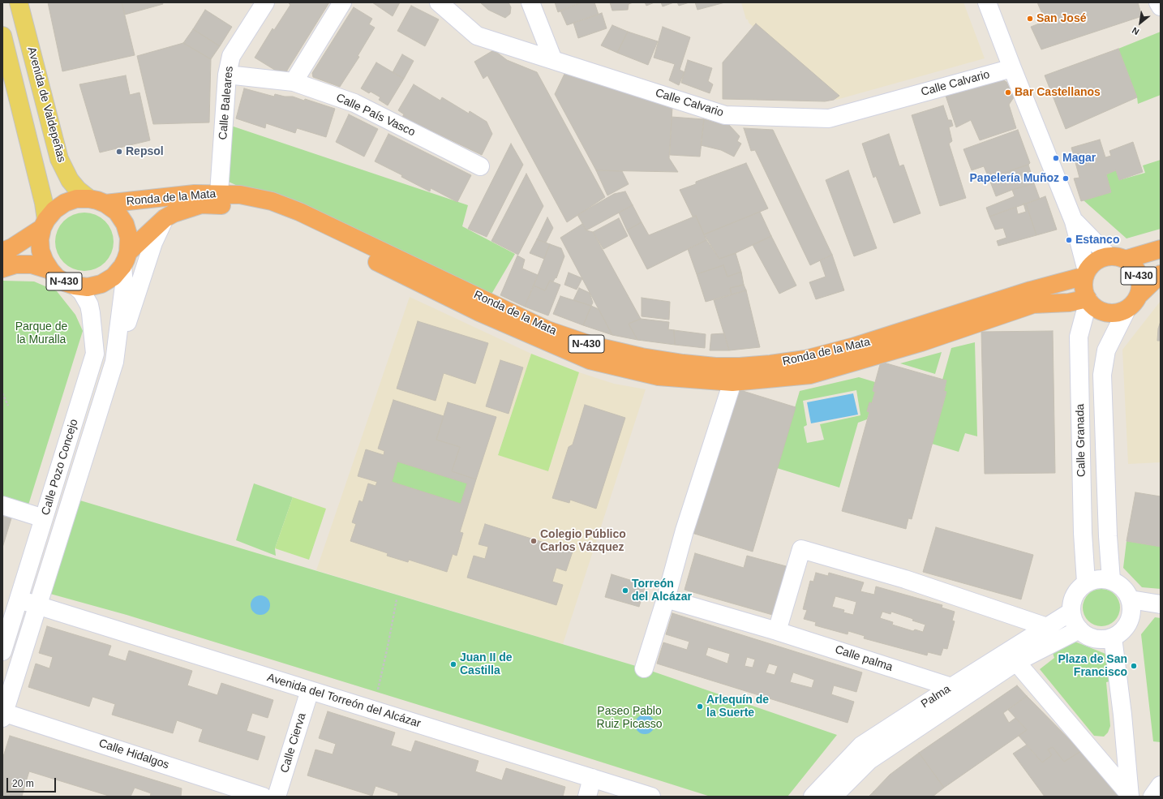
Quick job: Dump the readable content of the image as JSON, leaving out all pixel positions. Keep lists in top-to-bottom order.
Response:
{
  "streets": {
    "highway": ["Ronda de la Mata", "N-430"],
    "main road": ["Avenida de Valdepeñas"],
    "street": [
      "Calle Calvario",
      "Calle Baleares",
      "Calle País Vasco",
      "Calle Granada",
      "Calle Pozo Concejo",
      "Calle palma",
      "Palma",
      "Avenida del Torreón del Alcázar",
      "Calle Cierva",
      "Calle Hidalgos"
    ]
  },
  "crossings": [
    ["Calle Baleares", "Calle País Vasco"],
    ["Calle Baleares", "Ronda de la Mata"],
    ["Avenida de Valdepeñas", "Ronda de la Mata"],
    ["Avenida de Valdepeñas", "N-430"],
    ["Avenida de Valdepeñas", "Calle Pozo Concejo"],
    ["Ronda de la Mata", "N-430"],
    ["Ronda de la Mata", "Calle Granada"],
    ["Ronda de la Mata", "Calle Pozo Concejo"],
    ["N-430", "Calle Granada"],
    ["N-430", "Calle Pozo Concejo"],
    ["Calle Granada", "Palma"],
    ["Calle Pozo Concejo", "Avenida del Torreón del Alcázar"],
    ["Calle Pozo Concejo", "Calle Hidalgos"],
    ["Calle palma", "Palma"],
    ["Avenida del Torreón del Alcázar", "Calle Cierva"]
  ],
  "parks": ["Parque de la Muralla", "Paseo Pablo Ruiz Picasso"],
  "places": [
    "San José",
    "Bar Castellanos",
    "Repsol",
    "Magar",
    "Papelería Muñoz",
    "Estanco",
    "Colegio Público Carlos Vázquez",
    "Torreón del Alcázar",
    "Juan II de Castilla",
    "Plaza de San Francisco",
    "Arlequín de la Suerte"
  ],
  "scale_bar": "20 m",
  "north": "bottom left"
}
